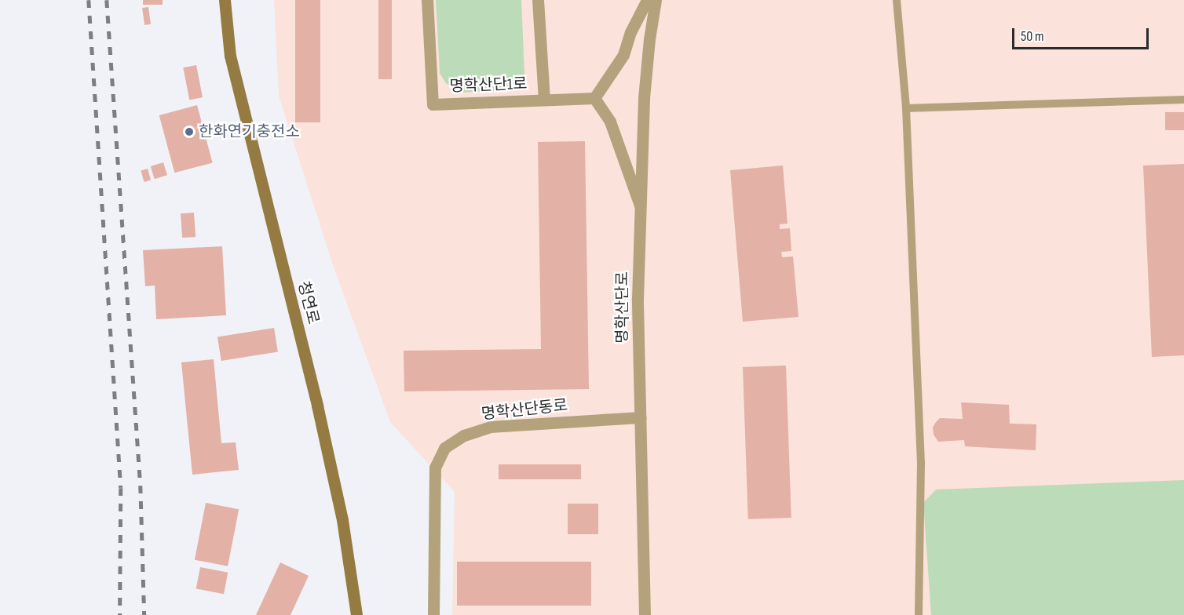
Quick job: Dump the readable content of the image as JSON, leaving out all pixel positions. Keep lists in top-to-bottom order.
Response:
{
  "streets": {
    "main road": ["청연로"],
    "street": ["명학산단1로", "명학산단로", "명학산단동로"]
  },
  "crossings": [
    ["명학산단로", "명학산단동로"]
  ],
  "places": ["한화연기충전소"],
  "scale_bar": "50 m"
}
